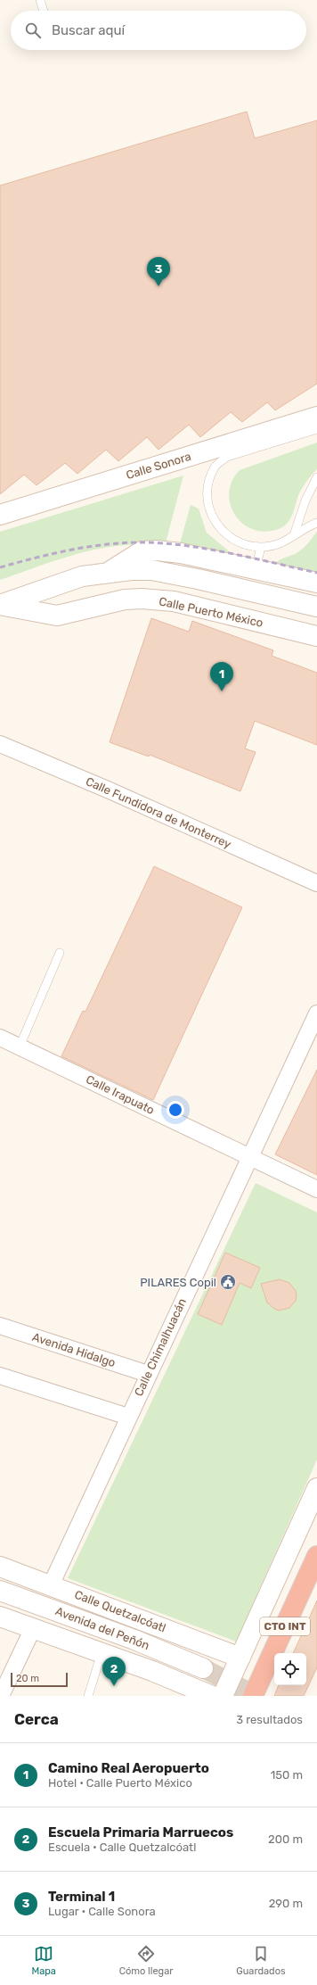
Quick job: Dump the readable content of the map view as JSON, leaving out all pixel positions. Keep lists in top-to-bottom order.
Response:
{
  "streets": {
    "highway": ["CTO INT"],
    "street": [
      "Calle Sonora",
      "Calle Puerto México",
      "Calle Fundidora de Monterrey",
      "Calle Irapuato",
      "Calle Chimalhuacán",
      "Avenida Hidalgo",
      "Calle Quetzalcóatl",
      "Avenida del Peñón"
    ]
  },
  "crossings": [
    ["Calle Irapuato", "Calle Chimalhuacán"],
    ["Calle Chimalhuacán", "Avenida Hidalgo"],
    ["Calle Chimalhuacán", "Calle Quetzalcóatl"],
    ["Calle Quetzalcóatl", "CTO INT"]
  ],
  "places": {
    "public building": ["PILARES Copil"]
  },
  "scale_bar": "20 m",
  "page": {
    "search": "Buscar aquí",
    "pins": ["3", "1", "2"],
    "scale": "20 m",
    "heading": ["Cerca", "3 resultados"],
    "list": [
      {
        "mark": "1",
        "name": "Camino Real Aeropuerto",
        "note": "Hotel · Calle Puerto México",
        "value": "150 m"
      },
      {
        "mark": "2",
        "name": "Escuela Primaria Marruecos",
        "note": "Escuela · Calle Quetzalcóatl",
        "value": "200 m"
      },
      {
        "mark": "3",
        "name": "Terminal 1",
        "note": "Lugar · Calle Sonora",
        "value": "290 m"
      }
    ],
    "nav": ["Mapa", "Cómo llegar", "Guardados"]
  }
}
